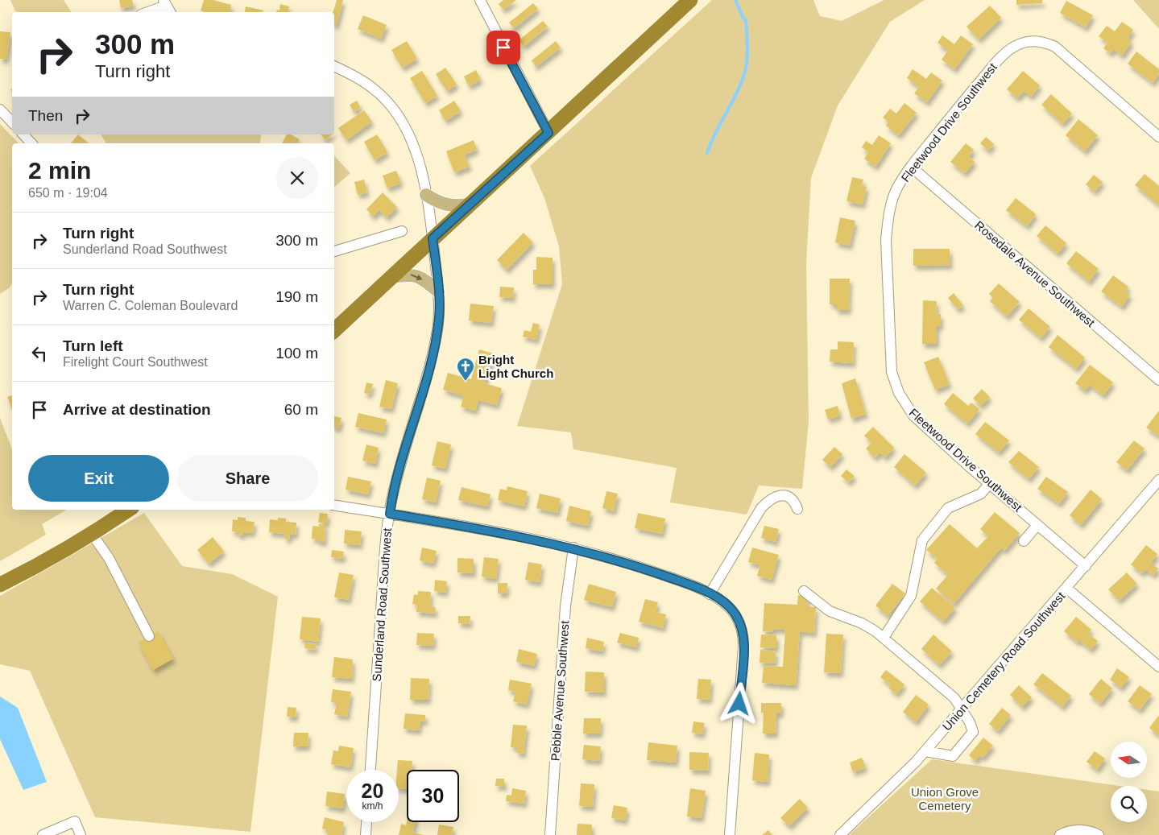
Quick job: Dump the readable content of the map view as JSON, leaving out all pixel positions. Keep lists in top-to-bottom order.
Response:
{
  "streets": {
    "street": [
      "Fleetwood Drive Southwest",
      "Rosedale Avenue Southwest",
      "Sunderland Road Southwest",
      "Union Cemetery Road Southwest",
      "Pebble Avenue Southwest"
    ]
  },
  "crossings": [
    ["Fleetwood Drive Southwest", "Rosedale Avenue Southwest"],
    ["Fleetwood Drive Southwest", "Union Cemetery Road Southwest"]
  ],
  "parks": ["Union Grove Cemetery"],
  "places": {
    "church": ["Bright Light Church"]
  },
  "north": "left",
  "page": {
    "turn": ["300 m", "Turn right"],
    "then": "Then",
    "heading": ["2 min", "650 m · 19:04"],
    "list": [
      {
        "name": "Turn right",
        "note": "Sunderland Road Southwest",
        "value": "300 m"
      },
      {
        "name": "Turn right",
        "note": "Warren C. Coleman Boulevard",
        "value": "190 m"
      },
      {
        "name": "Turn left",
        "note": "Firelight Court Southwest",
        "value": "100 m"
      },
      {
        "name": "Arrive at destination",
        "value": "60 m"
      }
    ],
    "buttons": ["Exit", "Share"],
    "speed": "20 km/h",
    "limit": "30"
  }
}
